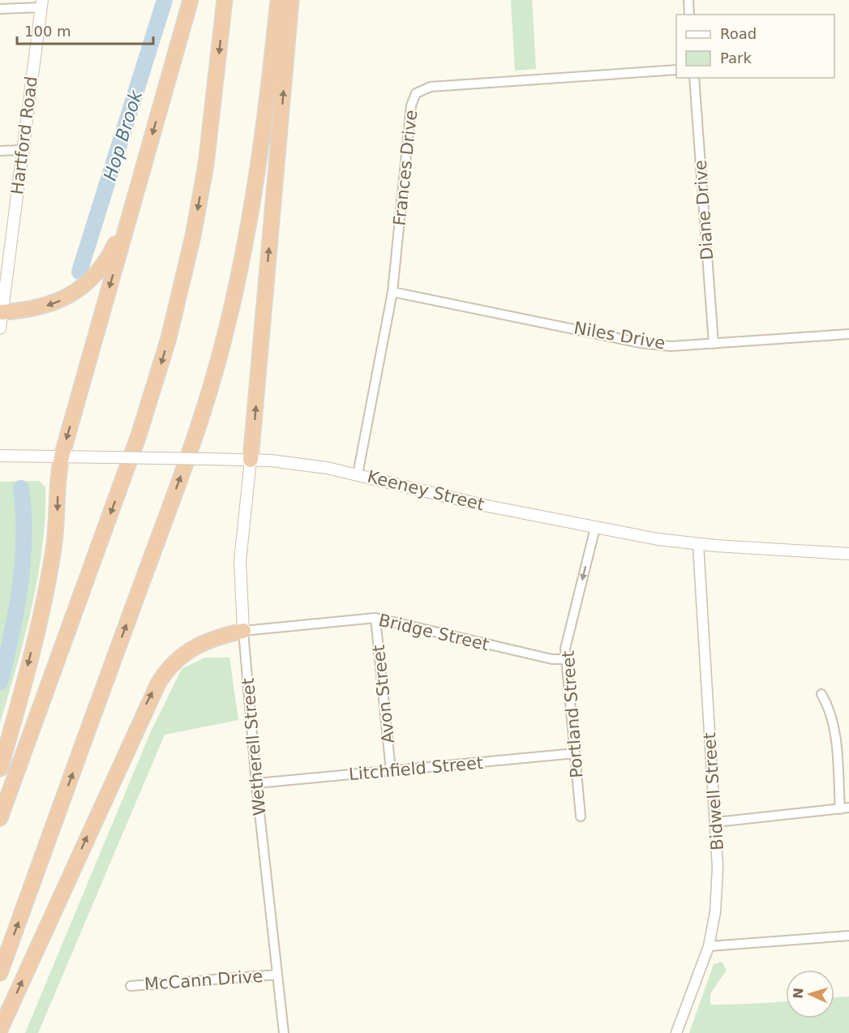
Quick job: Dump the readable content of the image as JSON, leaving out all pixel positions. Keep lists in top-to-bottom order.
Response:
{
  "streets": {
    "main road": ["Hartford Road", "Keeney Street", "Wetherell Street"],
    "street": [
      "Frances Drive",
      "Diane Drive",
      "Niles Drive",
      "Bridge Street",
      "Avon Street",
      "Portland Street",
      "Litchfield Street",
      "Bidwell Street",
      "McCann Drive"
    ]
  },
  "crossings": [
    ["Frances Drive", "Niles Drive"],
    ["Frances Drive", "Keeney Street"],
    ["Diane Drive", "Niles Drive"],
    ["Keeney Street", "Portland Street"],
    ["Keeney Street", "Wetherell Street"],
    ["Keeney Street", "Bidwell Street"],
    ["Bridge Street", "Avon Street"],
    ["Bridge Street", "Portland Street"],
    ["Bridge Street", "Wetherell Street"],
    ["Avon Street", "Litchfield Street"],
    ["Portland Street", "Litchfield Street"],
    ["Wetherell Street", "Litchfield Street"],
    ["Wetherell Street", "McCann Drive"]
  ],
  "one_way": ["Portland Street"],
  "water": ["Hop Brook"],
  "legend": ["Road", "Park"],
  "scale_bar": "100 m",
  "north": "left"
}
